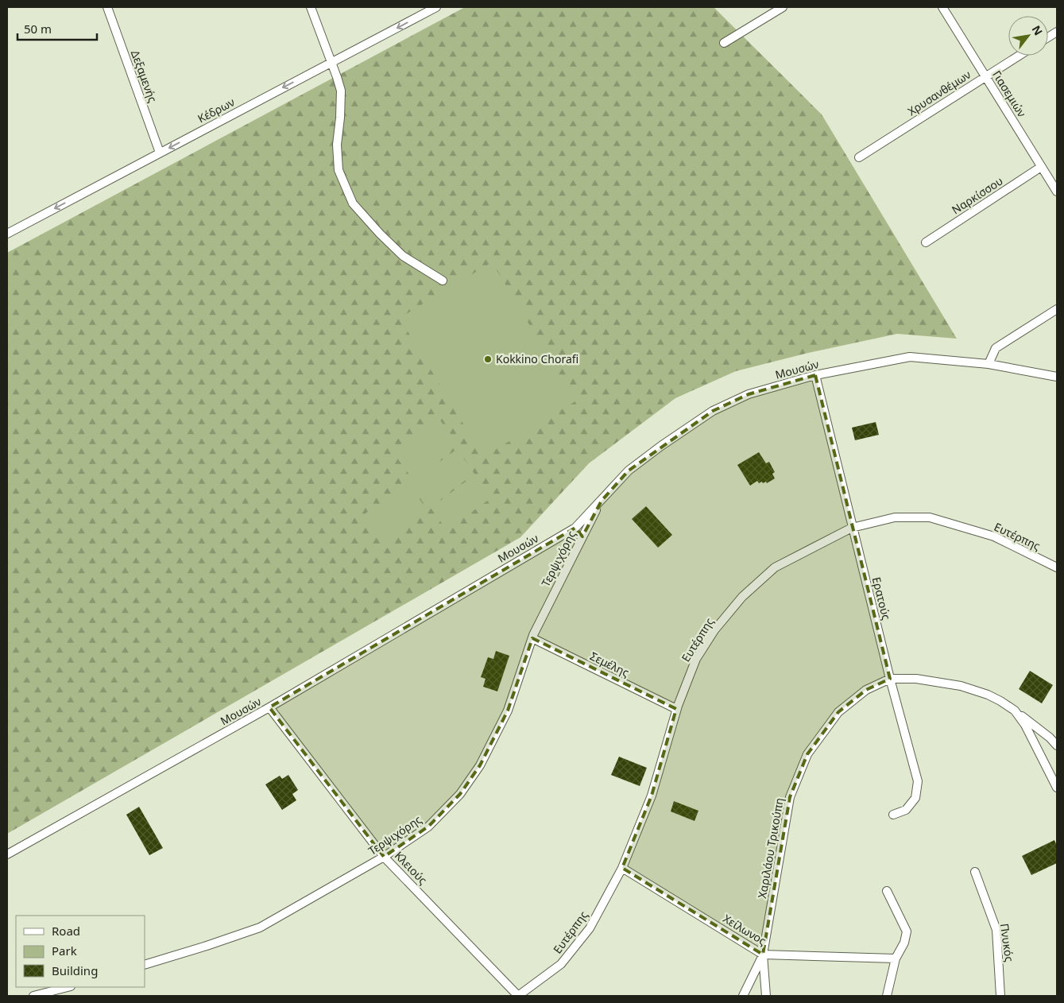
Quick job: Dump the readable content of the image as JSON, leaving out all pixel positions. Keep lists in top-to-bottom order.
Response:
{
  "streets": {
    "street": [
      "Δεξαμενής",
      "Χρυσανθέμων",
      "Γιασεμιών",
      "Κέδρων",
      "Ναρκίσσου",
      "Μουσών",
      "Ευτέρπης",
      "Τερψιχόρης",
      "Ερατούς",
      "Σεμέλης",
      "Χαριλάου Τρικούπη",
      "Κλειούς",
      "Χείλωνος",
      "Πνυκός"
    ]
  },
  "crossings": [
    ["Δεξαμενής", "Κέδρων"],
    ["Χρυσανθέμων", "Γιασεμιών"],
    ["Γιασεμιών", "Ναρκίσσου"],
    ["Μουσών", "Τερψιχόρης"],
    ["Μουσών", "Ερατούς"],
    ["Μουσών", "Κλειούς"],
    ["Ευτέρπης", "Ερατούς"],
    ["Ευτέρπης", "Σεμέλης"],
    ["Ευτέρπης", "Κλειούς"],
    ["Ευτέρπης", "Χείλωνος"],
    ["Τερψιχόρης", "Σεμέλης"],
    ["Τερψιχόρης", "Κλειούς"],
    ["Ερατούς", "Χαριλάου Τρικούπη"],
    ["Χαριλάου Τρικούπη", "Χείλωνος"]
  ],
  "one_way": ["Κέδρων"],
  "places": ["Kokkino Chorafi"],
  "legend": ["Road", "Park", "Building"],
  "scale_bar": "50 m",
  "north": "top right"
}
